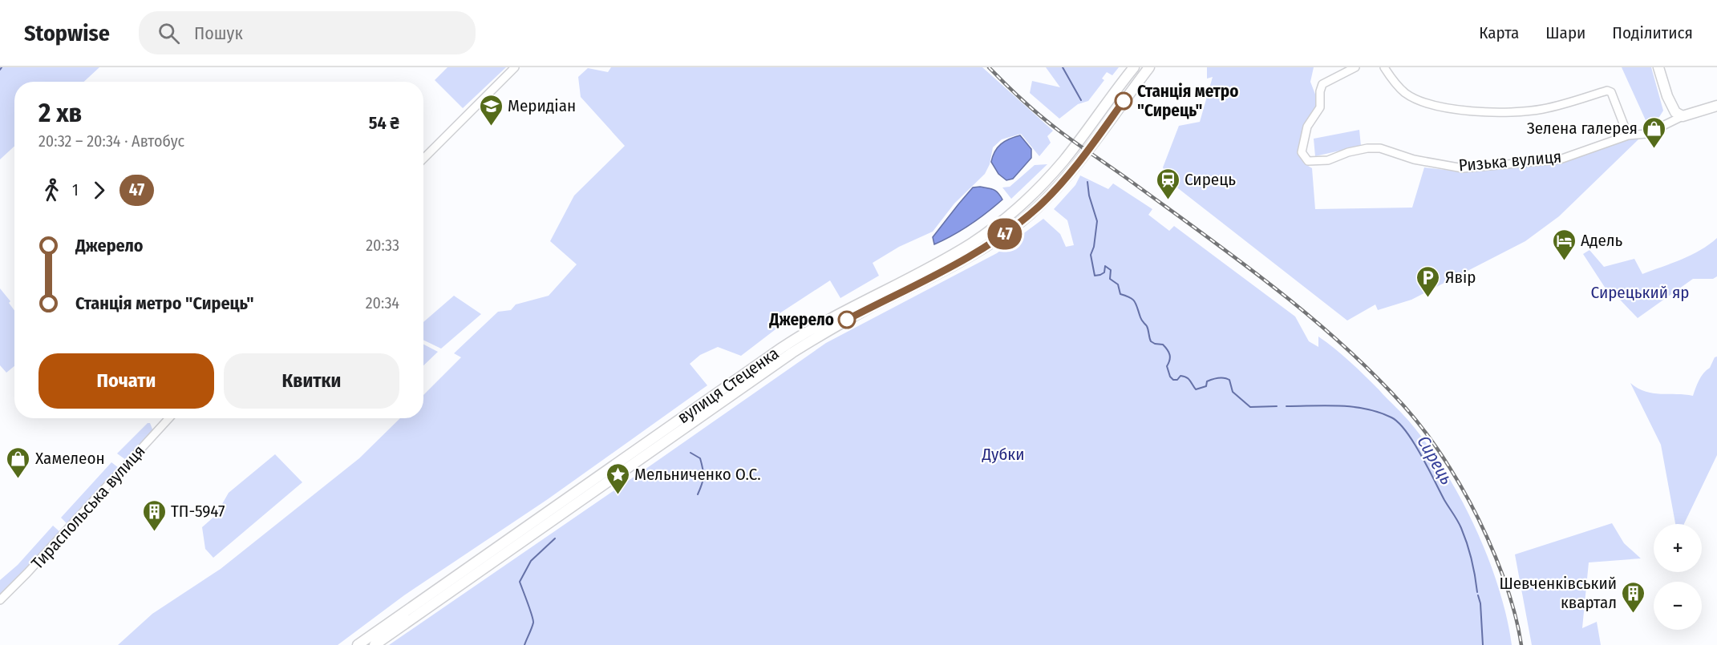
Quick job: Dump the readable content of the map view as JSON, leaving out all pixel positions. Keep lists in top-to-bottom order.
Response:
{
  "streets": {
    "main road": ["Ризька вулиця", "вулиця Стеценка"],
    "street": ["Тираспольська вулиця"]
  },
  "water": ["Сирець"],
  "parks": ["Сирецький яр", "Дубки"],
  "places": {
    "other": ["Станція метро \"Сирець\"", "Джерело"],
    "school or university": ["Меридіан"],
    "shop": ["Зелена галерея", "Хамелеон"],
    "station": ["Сирець"],
    "hotel": ["Адель"],
    "parking": ["Явір"],
    "place": ["Мельниченко О.С."],
    "building": ["ТП-5947", "Шевченківський квартал"]
  },
  "lines": ["bus line 47"],
  "page": {
    "header": "Stopwise",
    "search": "Пошук",
    "nav": ["Карта", "Шари", "Поділитися"],
    "on_map": "47",
    "heading": ["2 хв", "20:32 – 20:34 · Автобус", "54 ₴"],
    "legs": ["1", "47"],
    "list": [
      {
        "name": "Джерело",
        "value": "20:33"
      },
      {
        "name": "Станція метро \"Сирець\"",
        "value": "20:34"
      }
    ],
    "buttons": ["Почати", "Квитки"],
    "map_buttons": ["+", "−"]
  }
}
